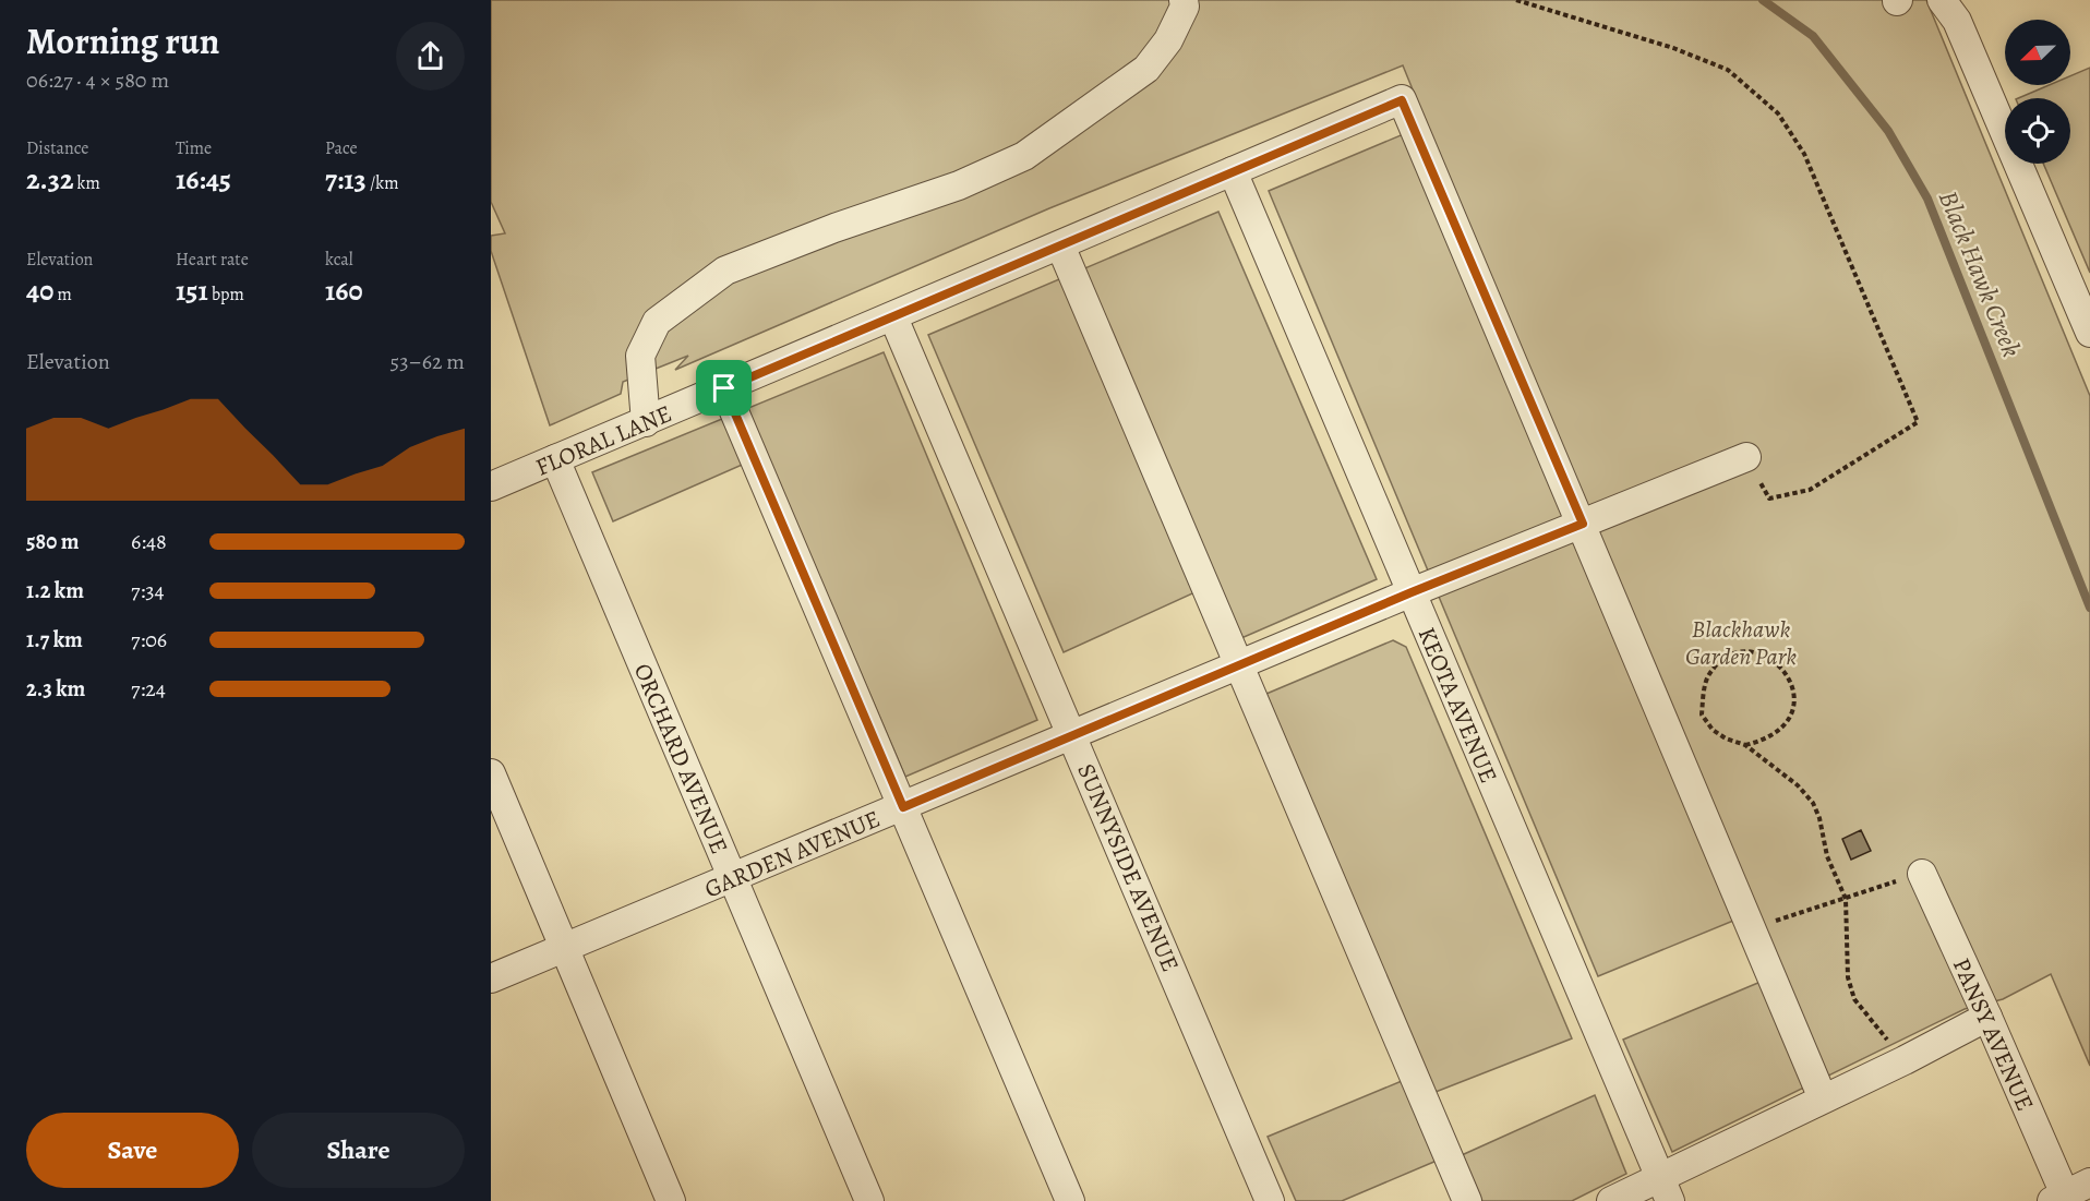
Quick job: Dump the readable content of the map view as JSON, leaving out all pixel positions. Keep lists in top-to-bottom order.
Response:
{
  "streets": {
    "street": [
      "FLORAL LANE",
      "KEOTA AVENUE",
      "ORCHARD AVENUE",
      "GARDEN AVENUE",
      "SUNNYSIDE AVENUE",
      "PANSY AVENUE"
    ]
  },
  "crossings": [
    ["FLORAL LANE", "KEOTA AVENUE"],
    ["FLORAL LANE", "ORCHARD AVENUE"],
    ["FLORAL LANE", "GARDEN AVENUE"],
    ["FLORAL LANE", "SUNNYSIDE AVENUE"],
    ["KEOTA AVENUE", "GARDEN AVENUE"],
    ["ORCHARD AVENUE", "GARDEN AVENUE"],
    ["GARDEN AVENUE", "SUNNYSIDE AVENUE"]
  ],
  "water": ["Black Hawk Creek"],
  "parks": ["Blackhawk Garden Park"],
  "north": "bottom left",
  "page": {
    "heading": ["Morning run", "06:27 · 4 × 580 m"],
    "stats": [
      ["Distance", "2.32 km"],
      ["Time", "16:45"],
      ["Pace", "7:13 /km"],
      ["Elevation", "40 m"],
      ["Heart rate", "151 bpm"],
      ["kcal", "160"]
    ],
    "chart": ["Elevation", "53–62 m"],
    "list": [
      {
        "name": "580 m",
        "note": "6:48"
      },
      {
        "name": "1.2 km",
        "note": "7:34"
      },
      {
        "name": "1.7 km",
        "note": "7:06"
      },
      {
        "name": "2.3 km",
        "note": "7:24"
      }
    ],
    "buttons": ["Save", "Share"]
  }
}
